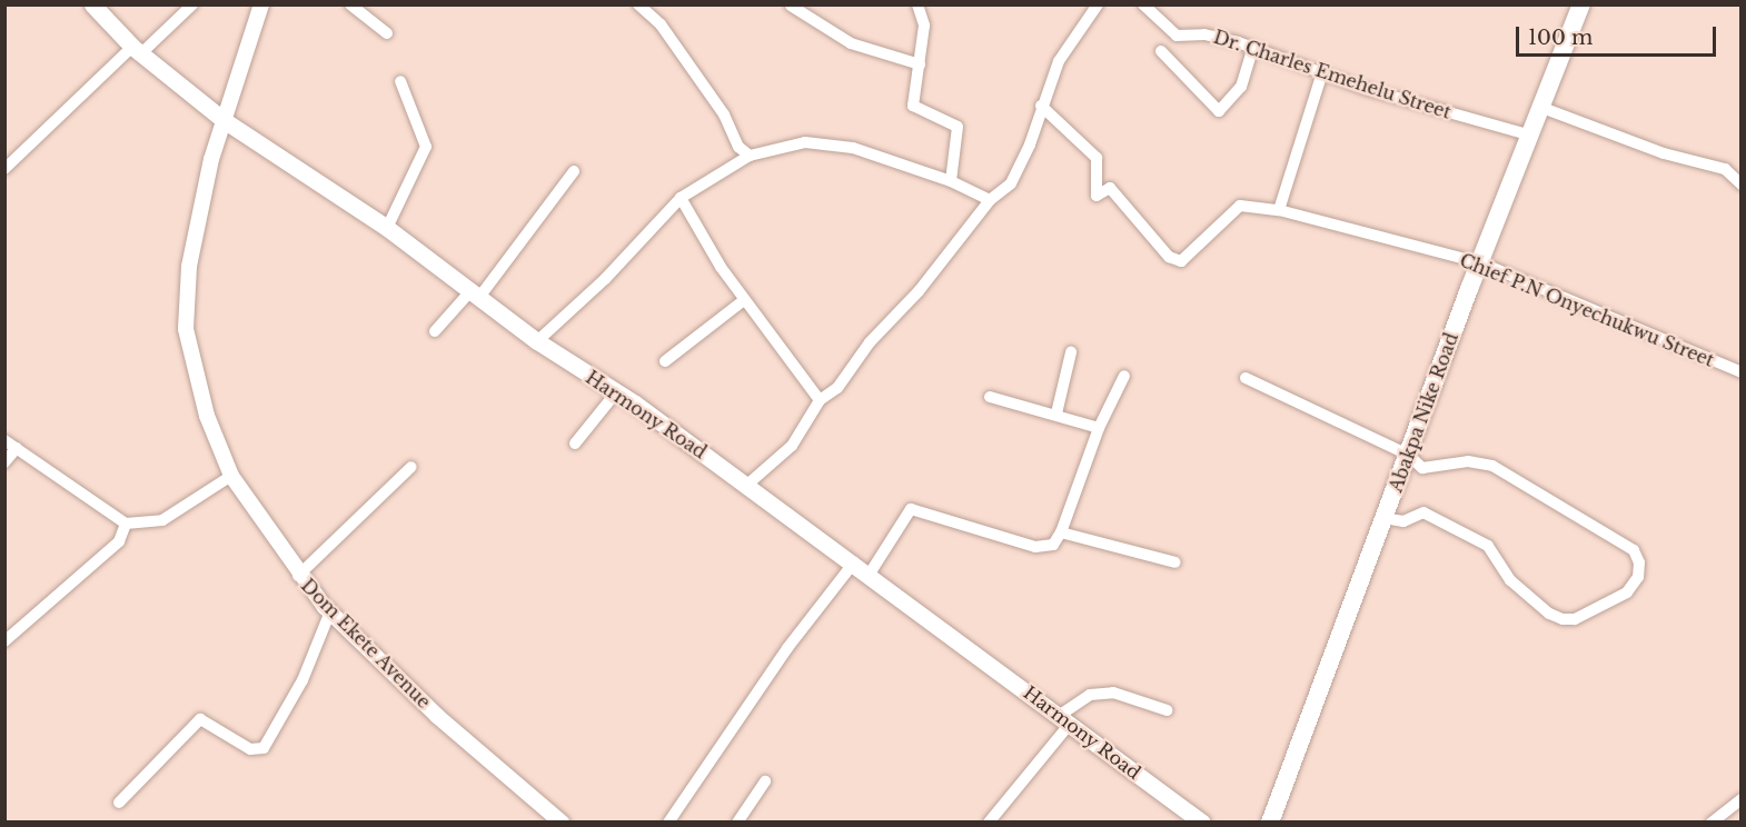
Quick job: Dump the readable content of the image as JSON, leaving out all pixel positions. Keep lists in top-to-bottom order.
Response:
{
  "streets": {
    "main road": ["Abakpa Nike Road", "Harmony Road"],
    "street": ["Dr. Charles Emehelu Street", "Chief P.N Onyechukwu Street", "Dom Ekete Avenue"]
  },
  "crossings": [
    ["Dr. Charles Emehelu Street", "Abakpa Nike Road"],
    ["Chief P.N Onyechukwu Street", "Abakpa Nike Road"],
    ["Harmony Road", "Dom Ekete Avenue"]
  ],
  "scale_bar": "100 m"
}
